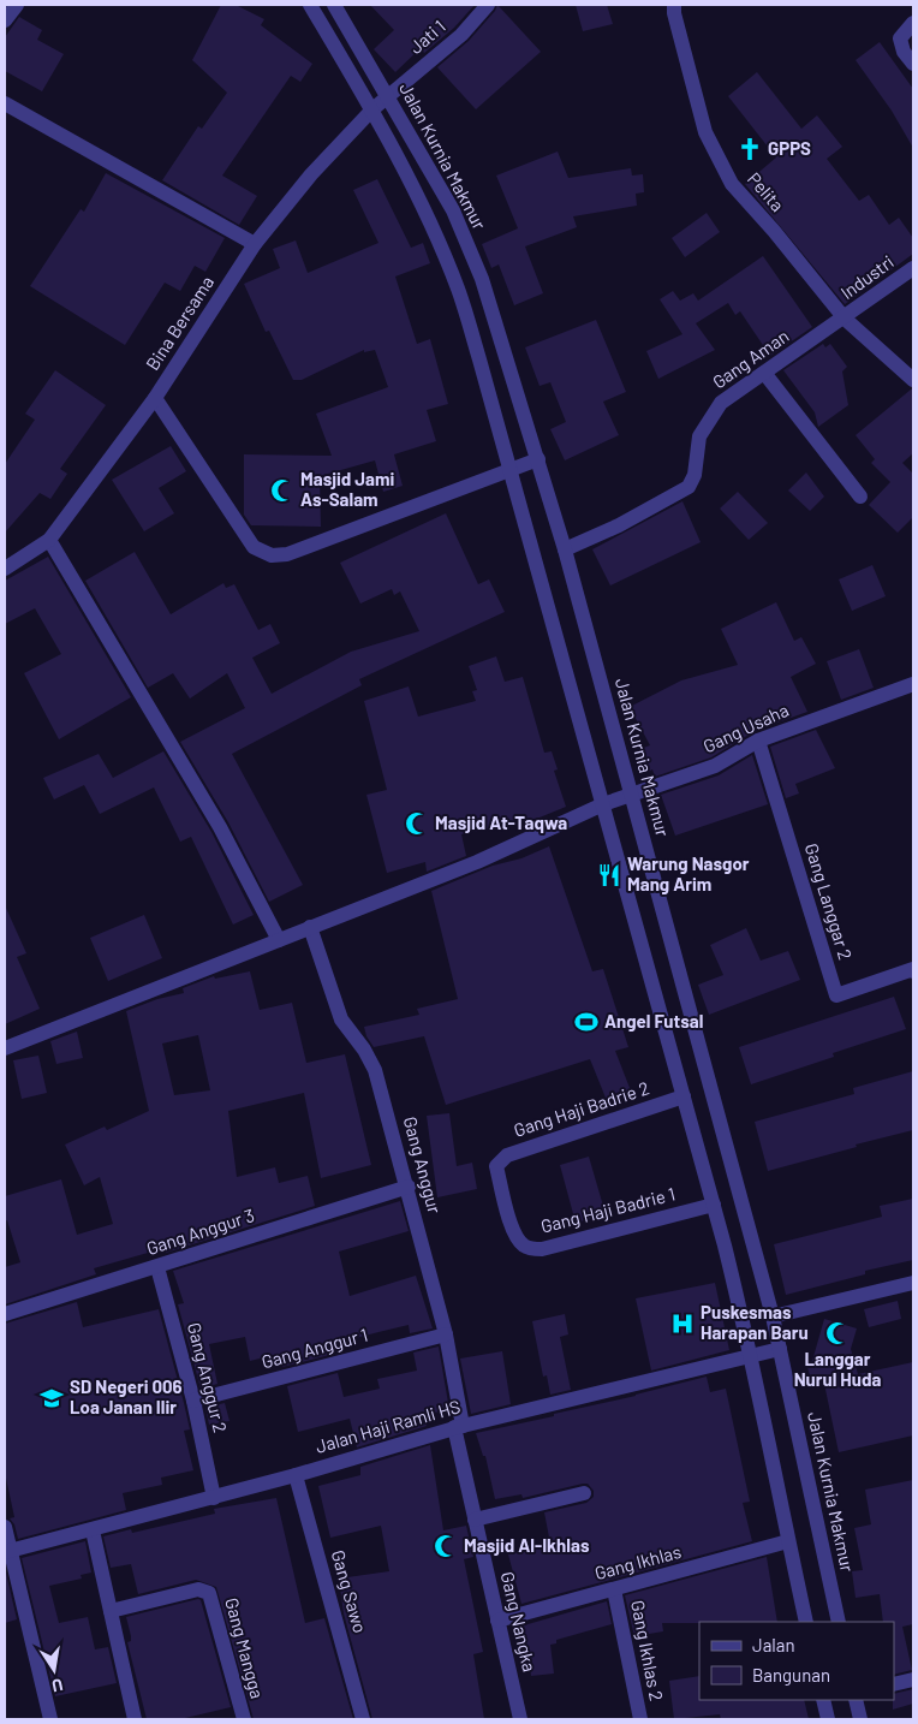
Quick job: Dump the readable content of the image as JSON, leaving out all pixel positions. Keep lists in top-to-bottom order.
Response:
{
  "streets": {
    "street": [
      "Jati 1",
      "Jalan Kurnia Makmur",
      "Pelita",
      "Industri",
      "Bina Bersama",
      "Gang Aman",
      "Gang Usaha",
      "Gang Langgar 2",
      "Gang Haji Badrie 2",
      "Gang Anggur",
      "Gang Haji Badrie 1",
      "Gang Anggur 3",
      "Gang Anggur 1",
      "Gang Anggur 2",
      "Jalan Haji Ramli HS",
      "Gang Ikhlas",
      "Gang Sawo",
      "Gang Nangka",
      "Gang Mangga",
      "Gang Ikhlas 2"
    ]
  },
  "crossings": [
    ["Jati 1", "Jalan Kurnia Makmur"],
    ["Jati 1", "Bina Bersama"],
    ["Jalan Kurnia Makmur", "Bina Bersama"],
    ["Jalan Kurnia Makmur", "Gang Aman"],
    ["Jalan Kurnia Makmur", "Gang Usaha"],
    ["Jalan Kurnia Makmur", "Jalan Haji Ramli HS"],
    ["Pelita", "Industri"],
    ["Pelita", "Gang Aman"],
    ["Industri", "Gang Aman"],
    ["Gang Usaha", "Gang Langgar 2"],
    ["Gang Usaha", "Gang Anggur"],
    ["Gang Haji Badrie 2", "Gang Haji Badrie 1"],
    ["Gang Anggur", "Gang Anggur 3"],
    ["Gang Anggur", "Gang Anggur 1"],
    ["Gang Anggur", "Jalan Haji Ramli HS"],
    ["Gang Anggur", "Gang Nangka"],
    ["Gang Anggur 3", "Gang Anggur 2"],
    ["Gang Anggur 1", "Gang Anggur 2"],
    ["Gang Anggur 2", "Jalan Haji Ramli HS"],
    ["Jalan Haji Ramli HS", "Gang Sawo"],
    ["Jalan Haji Ramli HS", "Gang Nangka"],
    ["Gang Ikhlas", "Gang Nangka"],
    ["Gang Ikhlas", "Gang Ikhlas 2"]
  ],
  "places": {
    "church": ["GPPS"],
    "mosque": [
      "Masjid Jami As-Salam",
      "Masjid At-Taqwa",
      "Langgar Nurul Huda",
      "Masjid Al-Ikhlas"
    ],
    "restaurant": ["Warung Nasgor Mang Arim"],
    "sports": ["Angel Futsal"],
    "hospital": ["Puskesmas Harapan Baru"],
    "school or university": ["SD Negeri 006 Loa Janan Ilir"]
  },
  "legend": ["Jalan", "Bangunan"],
  "north": "bottom"
}
